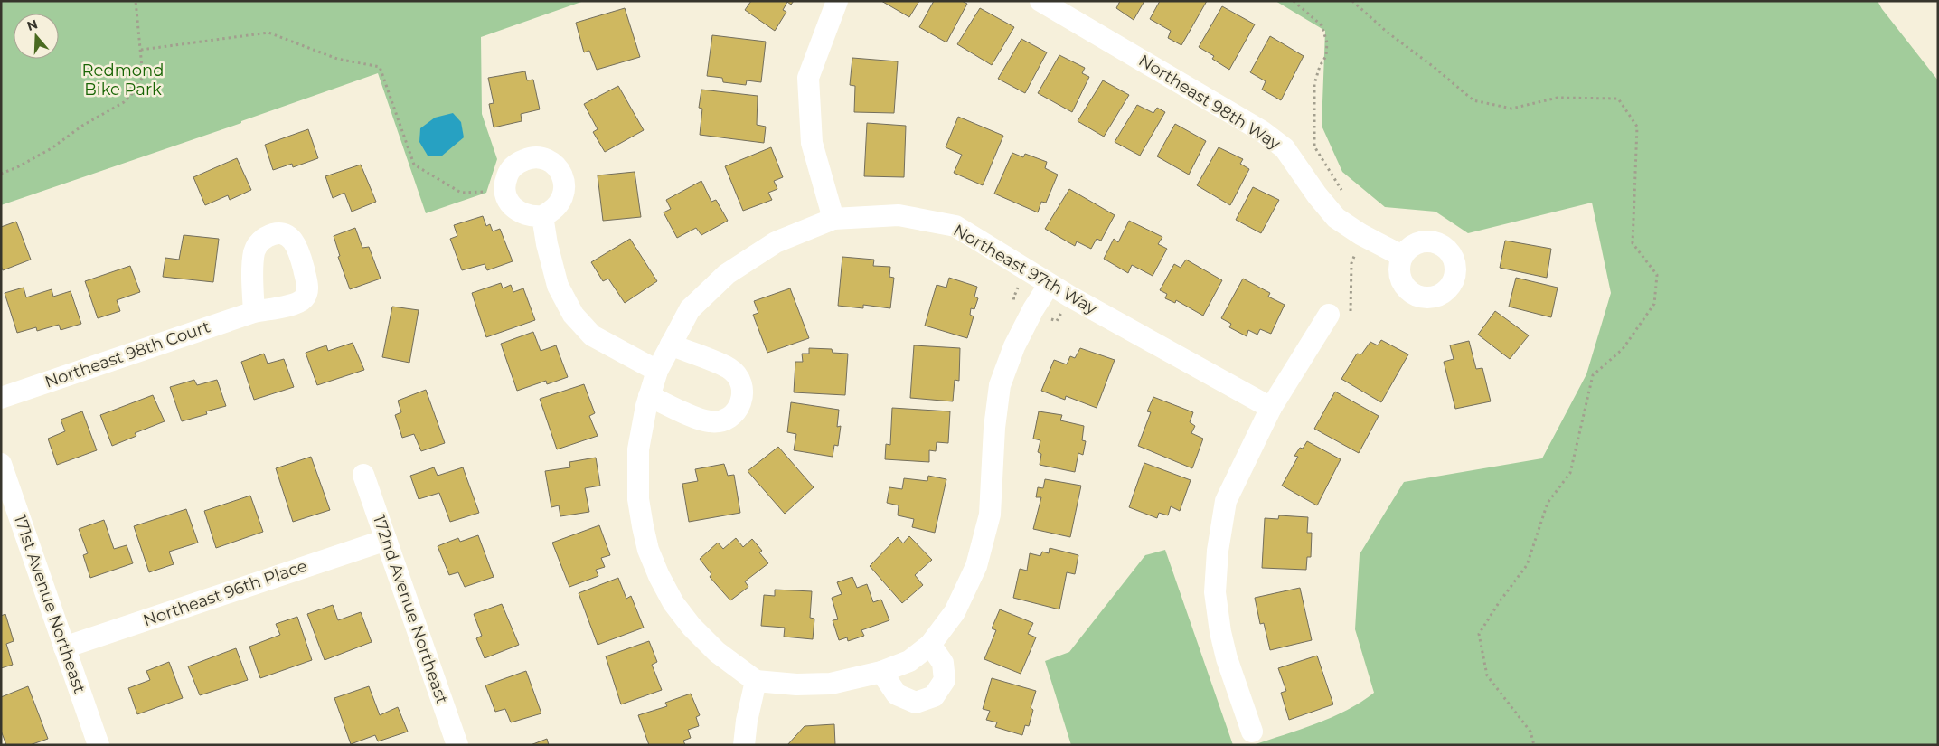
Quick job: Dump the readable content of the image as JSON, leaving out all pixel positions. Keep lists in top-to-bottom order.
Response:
{
  "streets": {
    "street": [
      "Northeast 98th Way",
      "Northeast 97th Way",
      "Northeast 98th Court",
      "Northeast 96th Place",
      "171st Avenue Northeast",
      "172nd Avenue Northeast"
    ]
  },
  "crossings": [
    ["Northeast 96th Place", "171st Avenue Northeast"],
    ["Northeast 96th Place", "172nd Avenue Northeast"]
  ],
  "parks": ["Redmond Bike Park"],
  "north": "top"
}
